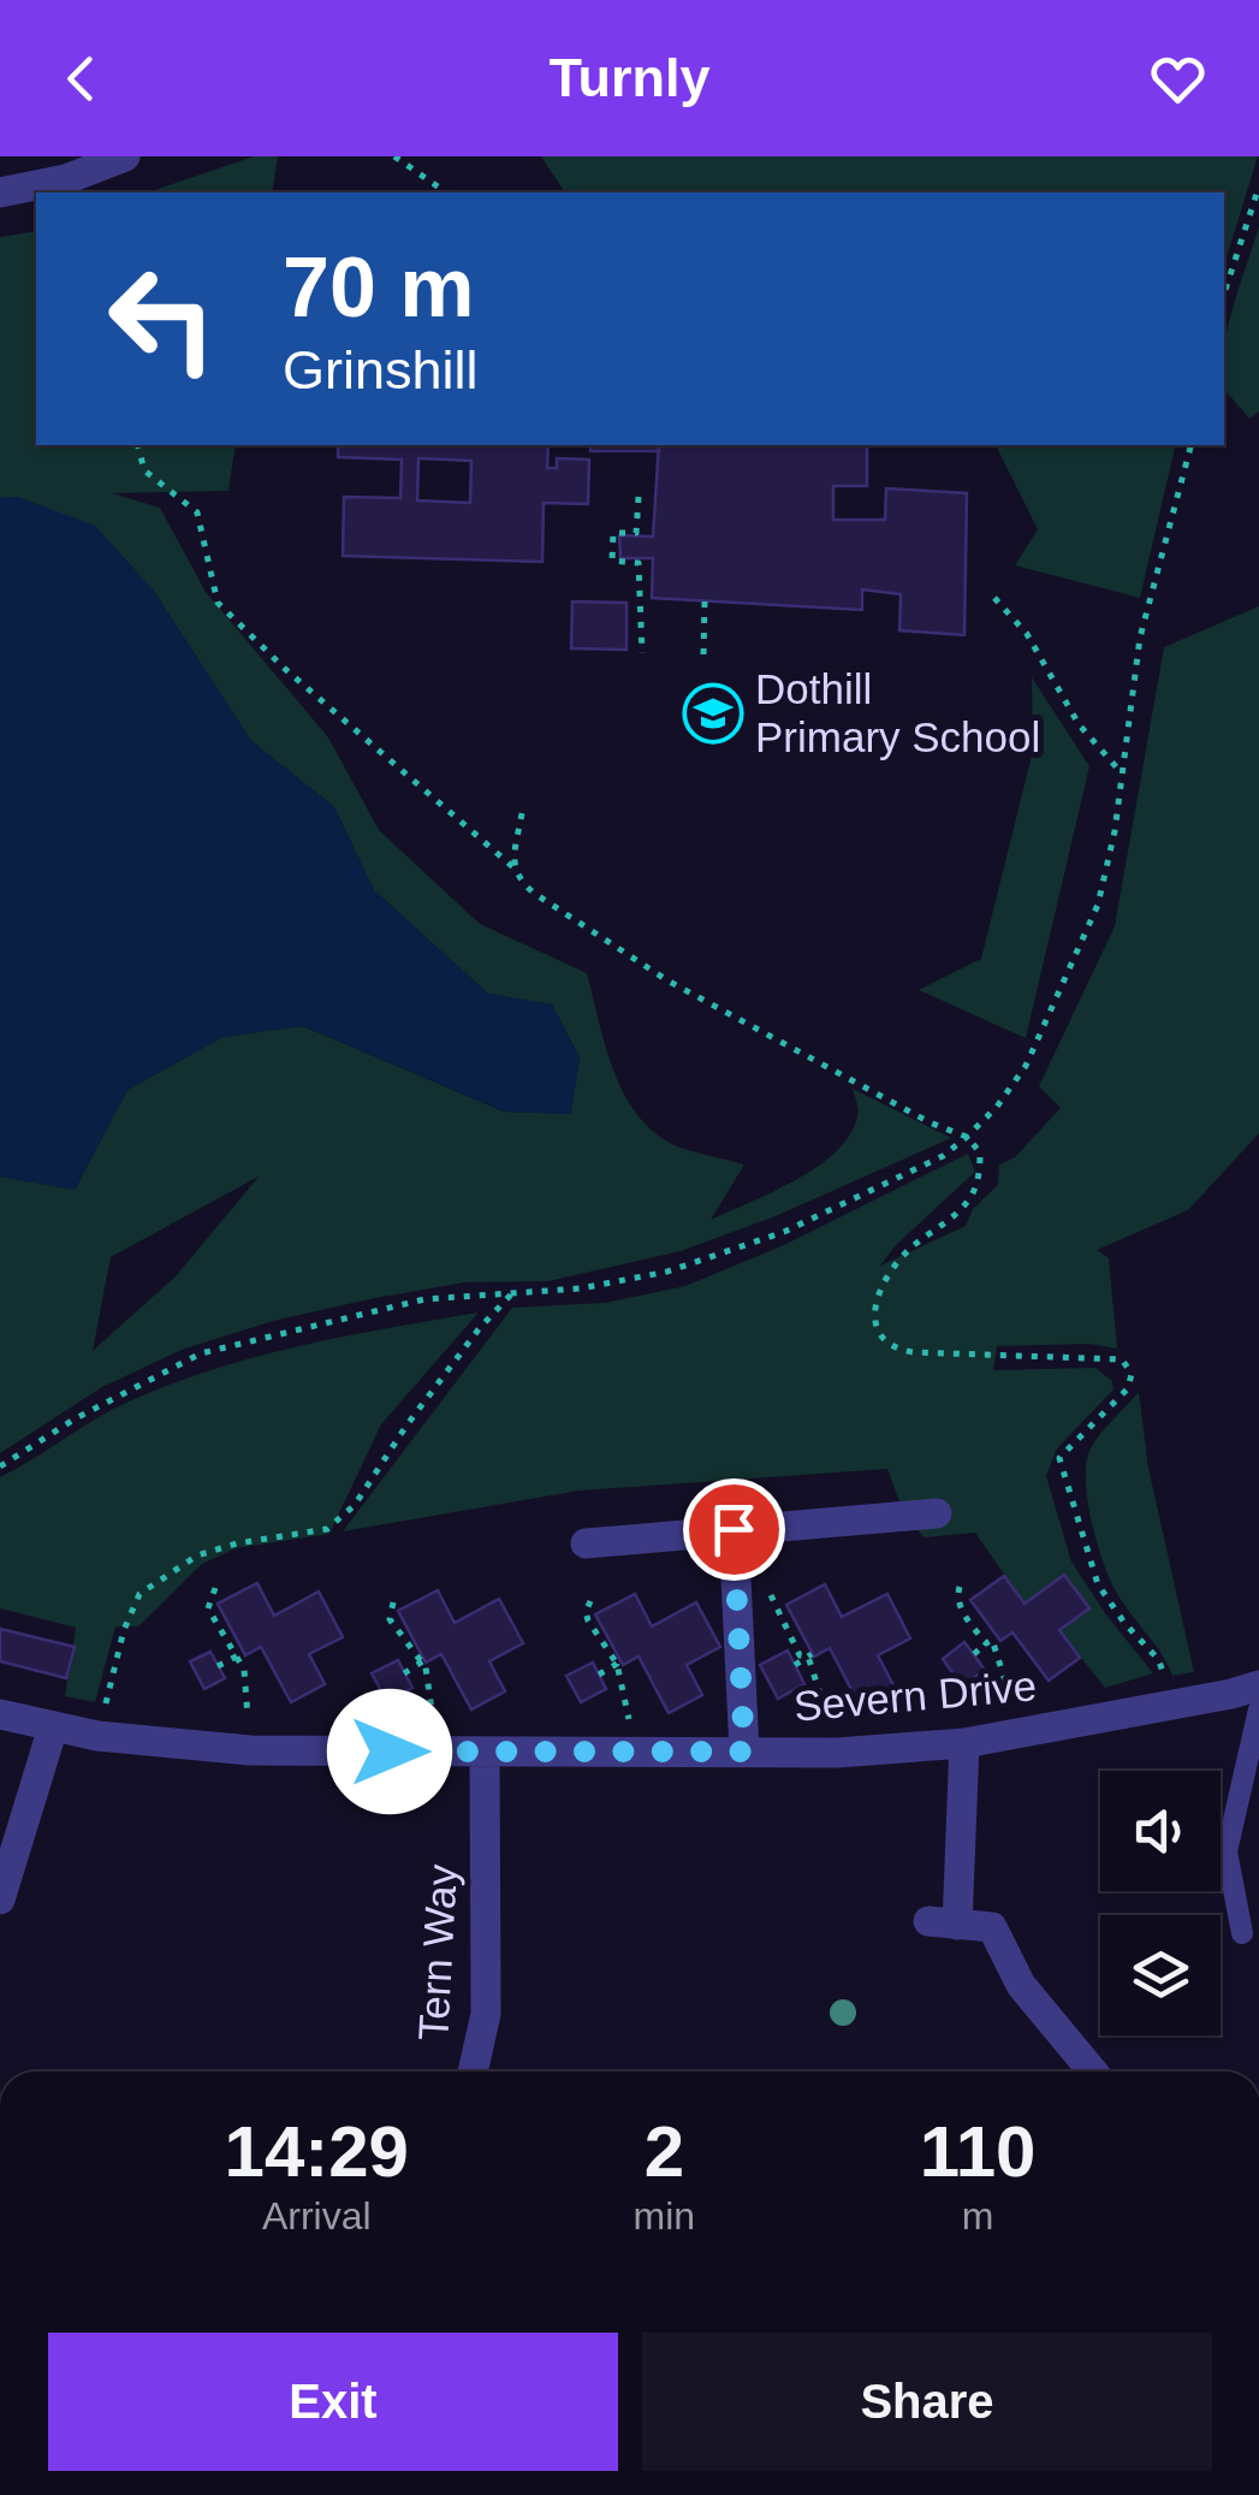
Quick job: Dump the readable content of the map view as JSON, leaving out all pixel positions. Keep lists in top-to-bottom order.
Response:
{
  "streets": {
    "street": ["Severn Drive", "Tern Way"]
  },
  "crossings": [
    ["Severn Drive", "Tern Way"]
  ],
  "places": {
    "school or university": ["Dothill Primary School"]
  },
  "page": {
    "header": "Turnly",
    "turn": ["70 m", "Grinshill"],
    "eta": [
      "14:29",
      "Arrival",
      "2",
      "min",
      "110",
      "m"
    ],
    "buttons": ["Exit", "Share"]
  }
}
